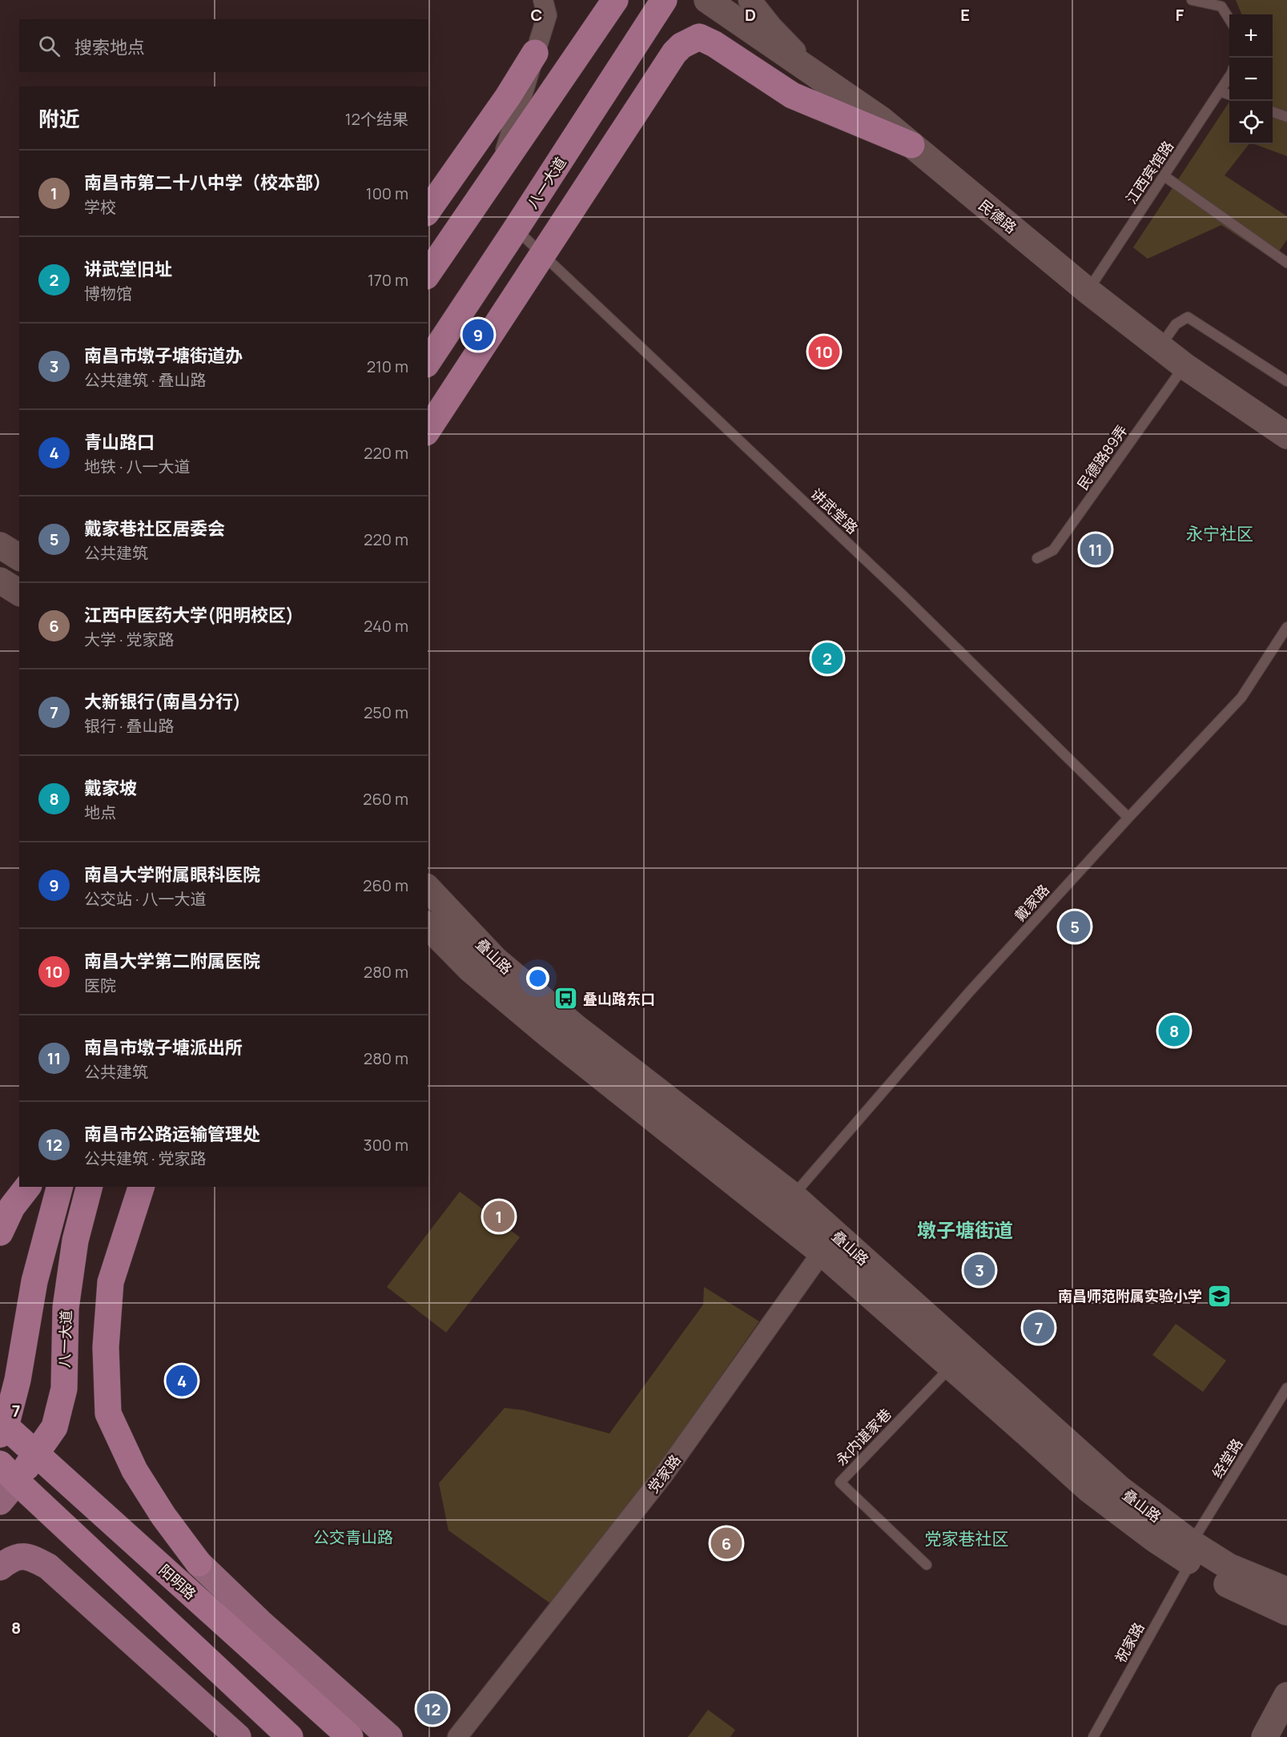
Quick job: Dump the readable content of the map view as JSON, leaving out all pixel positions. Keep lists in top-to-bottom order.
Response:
{
  "streets": {
    "highway": ["八一大道", "阳明路"],
    "main road": ["民德路", "叠山路"],
    "street": ["党家路"],
    "lane": [
      "江西宾馆路",
      "民德路89弄",
      "讲武堂路",
      "戴家路",
      "永内谌家巷",
      "经堂路",
      "祝家路"
    ]
  },
  "crossings": [
    ["江西宾馆路", "民德路"],
    ["八一大道", "讲武堂路"],
    ["八一大道", "阳明路"],
    ["民德路", "民德路89弄"],
    ["讲武堂路", "戴家路"],
    ["戴家路", "叠山路"],
    ["叠山路", "永内谌家巷"],
    ["叠山路", "经堂路"],
    ["叠山路", "党家路"],
    ["叠山路", "祝家路"],
    ["经堂路", "祝家路"]
  ],
  "districts": [
    "永宁社区",
    "墩子塘街道",
    "公交青山路",
    "党家巷社区"
  ],
  "places": {
    "bus stop": ["叠山路东口"],
    "school or university": ["南昌师范附属实验小学"]
  },
  "page": {
    "map_buttons": ["+", "−"],
    "search": "搜索地点",
    "heading": ["附近", "12个结果"],
    "list": [
      {
        "mark": "1",
        "name": "南昌市第二十八中学（校本部）",
        "note": "学校",
        "value": "100 m"
      },
      {
        "mark": "2",
        "name": "讲武堂旧址",
        "note": "博物馆",
        "value": "170 m"
      },
      {
        "mark": "3",
        "name": "南昌市墩子塘街道办",
        "note": "公共建筑 · 叠山路",
        "value": "210 m"
      },
      {
        "mark": "4",
        "name": "青山路口",
        "note": "地铁 · 八一大道",
        "value": "220 m"
      },
      {
        "mark": "5",
        "name": "戴家巷社区居委会",
        "note": "公共建筑",
        "value": "220 m"
      },
      {
        "mark": "6",
        "name": "江西中医药大学(阳明校区)",
        "note": "大学 · 党家路",
        "value": "240 m"
      },
      {
        "mark": "7",
        "name": "大新银行(南昌分行)",
        "note": "银行 · 叠山路",
        "value": "250 m"
      },
      {
        "mark": "8",
        "name": "戴家坡",
        "note": "地点",
        "value": "260 m"
      },
      {
        "mark": "9",
        "name": "南昌大学附属眼科医院",
        "note": "公交站 · 八一大道",
        "value": "260 m"
      },
      {
        "mark": "10",
        "name": "南昌大学第二附属医院",
        "note": "医院",
        "value": "280 m"
      },
      {
        "mark": "11",
        "name": "南昌市墩子塘派出所",
        "note": "公共建筑",
        "value": "280 m"
      },
      {
        "mark": "12",
        "name": "南昌市公路运输管理处",
        "note": "公共建筑 · 党家路",
        "value": "300 m"
      }
    ],
    "pins": [
      "9",
      "10",
      "11",
      "2",
      "5",
      "8",
      "1",
      "3",
      "7",
      "4",
      "6",
      "12"
    ]
  },
  "grid": {
    "columns": [
      "C",
      "D",
      "E",
      "F"
    ],
    "rows": ["7", "8"]
  }
}
